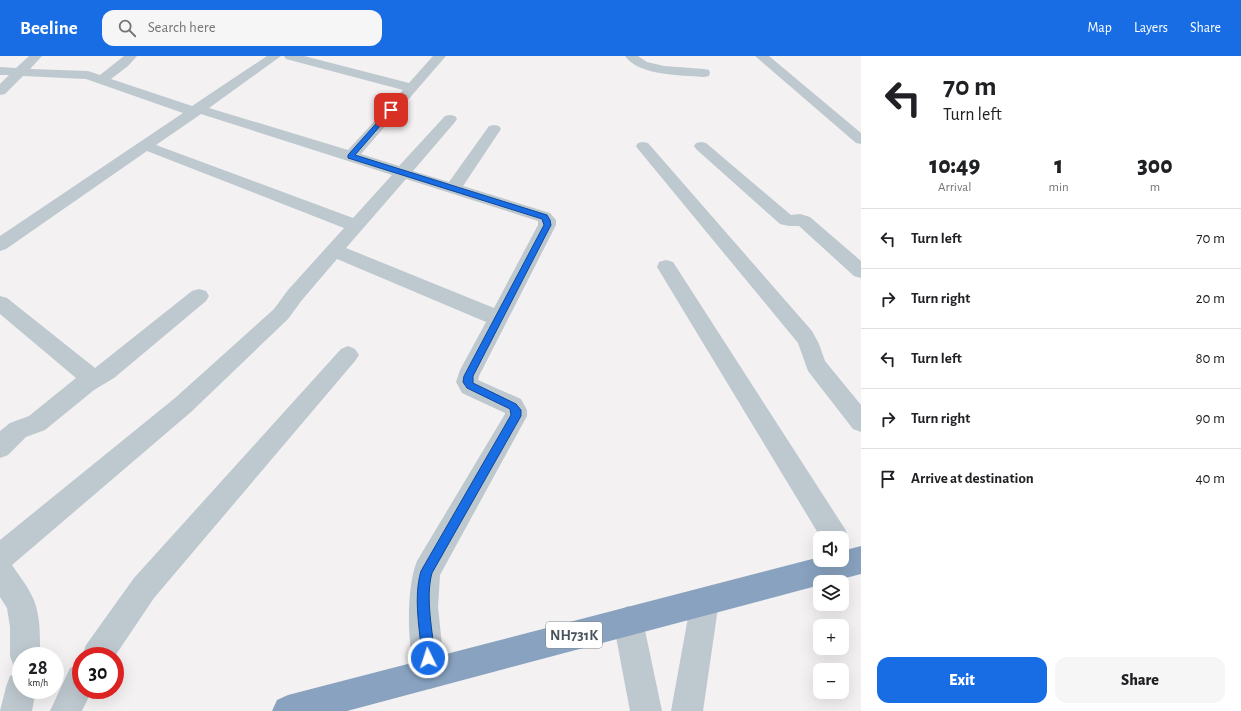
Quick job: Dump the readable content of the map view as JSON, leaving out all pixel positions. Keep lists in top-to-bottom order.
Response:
{
  "streets": {
    "highway": ["NH731K"]
  },
  "page": {
    "header": "Beeline",
    "search": "Search here",
    "nav": ["Map", "Layers", "Share"],
    "turn": ["70 m", "Turn left"],
    "eta": [
      "10:49",
      "Arrival",
      "1",
      "min",
      "300",
      "m"
    ],
    "list": [
      {
        "name": "Turn left",
        "value": "70 m"
      },
      {
        "name": "Turn right",
        "value": "20 m"
      },
      {
        "name": "Turn left",
        "value": "80 m"
      },
      {
        "name": "Turn right",
        "value": "90 m"
      },
      {
        "name": "Arrive at destination",
        "value": "40 m"
      }
    ],
    "map_buttons": ["+", "−"],
    "speed": "28 km/h",
    "limit": "30",
    "buttons": ["Exit", "Share"]
  }
}
